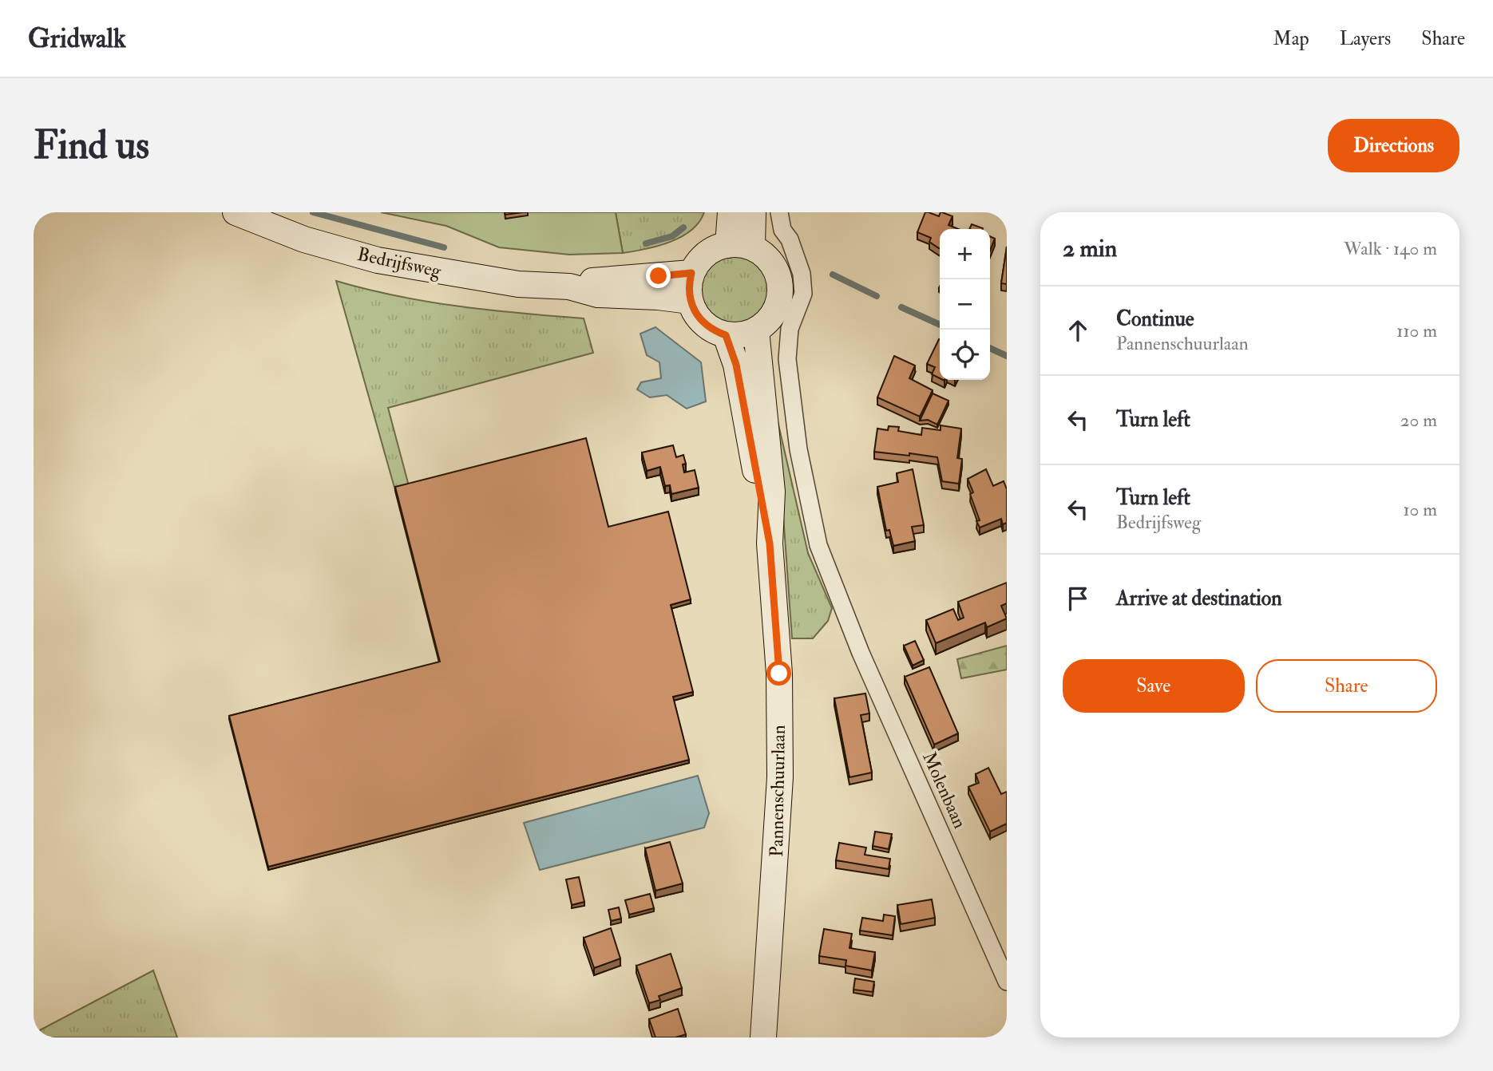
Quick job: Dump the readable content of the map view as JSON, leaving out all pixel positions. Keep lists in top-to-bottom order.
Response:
{
  "streets": {
    "main road": ["Bedrijfsweg", "Pannenschuurlaan"],
    "street": ["Molenbaan"]
  },
  "crossings": [
    ["Bedrijfsweg", "Pannenschuurlaan"]
  ],
  "page": {
    "header": "Gridwalk",
    "nav": ["Map", "Layers", "Share"],
    "buttons": [
      "Directions",
      ["Save", "Share"]
    ],
    "title": "Find us",
    "heading": ["2 min", "Walk · 140 m"],
    "map_buttons": ["+", "−"],
    "list": [
      ["Continue", "Pannenschuurlaan", "110 m"],
      ["Turn left", "20 m"],
      ["Turn left", "Bedrijfsweg", "10 m"],
      "Arrive at destination"
    ]
  }
}
